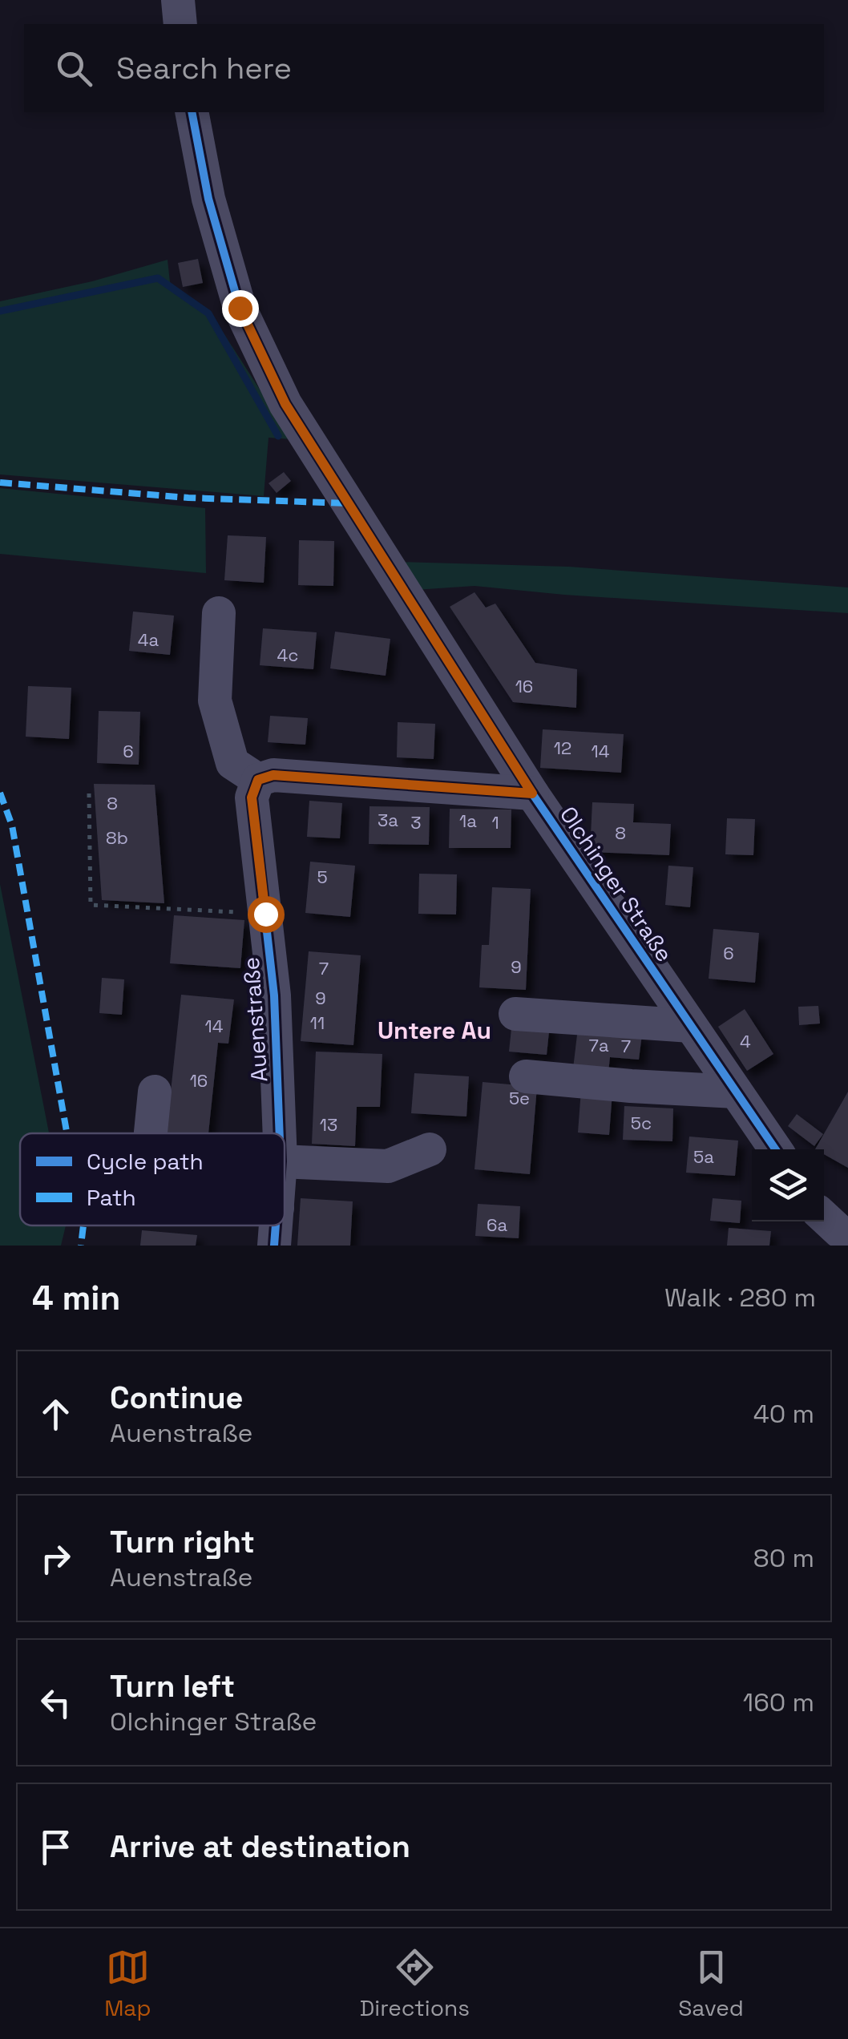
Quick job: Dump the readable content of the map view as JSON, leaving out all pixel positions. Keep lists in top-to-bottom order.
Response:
{
  "streets": {
    "street": ["Olchinger Straße", "Auenstraße"]
  },
  "districts": ["Untere Au"],
  "house_numbers": [
    "4a",
    "4c",
    "16",
    "12",
    "6",
    "14",
    "8",
    "3a",
    "1a",
    "3",
    "1",
    "8",
    "8b",
    "5",
    "6",
    "9",
    "7",
    "9",
    "11",
    "14",
    "4",
    "7a",
    "7",
    "16",
    "5e",
    "5c",
    "13",
    "5a",
    "6a"
  ],
  "legend": ["Cycle path", "Path"],
  "page": {
    "search": "Search here",
    "heading": ["4 min", "Walk · 280 m"],
    "list": [
      ["Continue", "Auenstraße", "40 m"],
      ["Turn right", "Auenstraße", "80 m"],
      ["Turn left", "Olchinger Straße", "160 m"],
      "Arrive at destination"
    ],
    "nav": ["Map", "Directions", "Saved"]
  }
}
